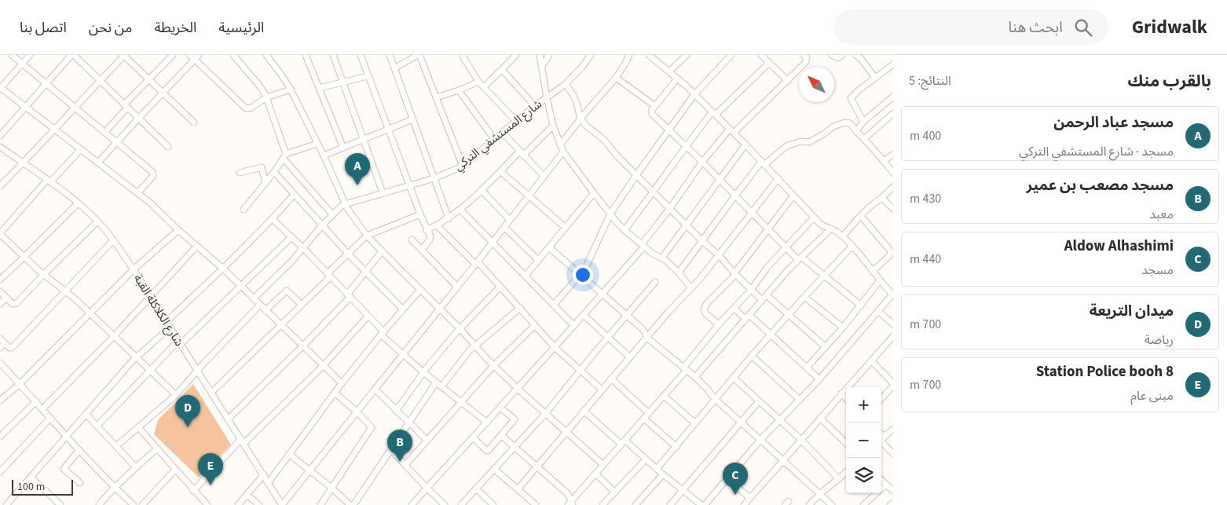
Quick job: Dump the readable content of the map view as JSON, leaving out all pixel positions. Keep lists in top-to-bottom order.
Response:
{
  "streets": {
    "street": ["شارع المستشفي التركي", "شارع الكلاكلة القبة"]
  },
  "scale_bar": "100 m",
  "north": "top left",
  "page": {
    "header": "Gridwalk",
    "search": "ابحث هنا",
    "nav": [
      "الرئيسية",
      "الخريطة",
      "من نحن",
      "اتصل بنا"
    ],
    "heading": ["بالقرب منك", "النتائج: 5"],
    "list": [
      {
        "mark": "A",
        "name": "مسجد عباد الرحمن",
        "note": "مسجد · شارع المستشفي التركي",
        "value": "400 m"
      },
      {
        "mark": "B",
        "name": "مسجد مصعب بن عمير",
        "note": "معبد",
        "value": "430 m"
      },
      {
        "mark": "C",
        "name": "Aldow Alhashimi",
        "note": "مسجد",
        "value": "440 m"
      },
      {
        "mark": "D",
        "name": "ميدان التريعة",
        "note": "رياضة",
        "value": "700 m"
      },
      {
        "mark": "E",
        "name": "8 Station Police booh",
        "note": "مبنى عام",
        "value": "700 m"
      }
    ],
    "pins": [
      "A",
      "D",
      "B",
      "E",
      "C"
    ],
    "map_buttons": ["+", "−"],
    "scale": "100 m"
  }
}
